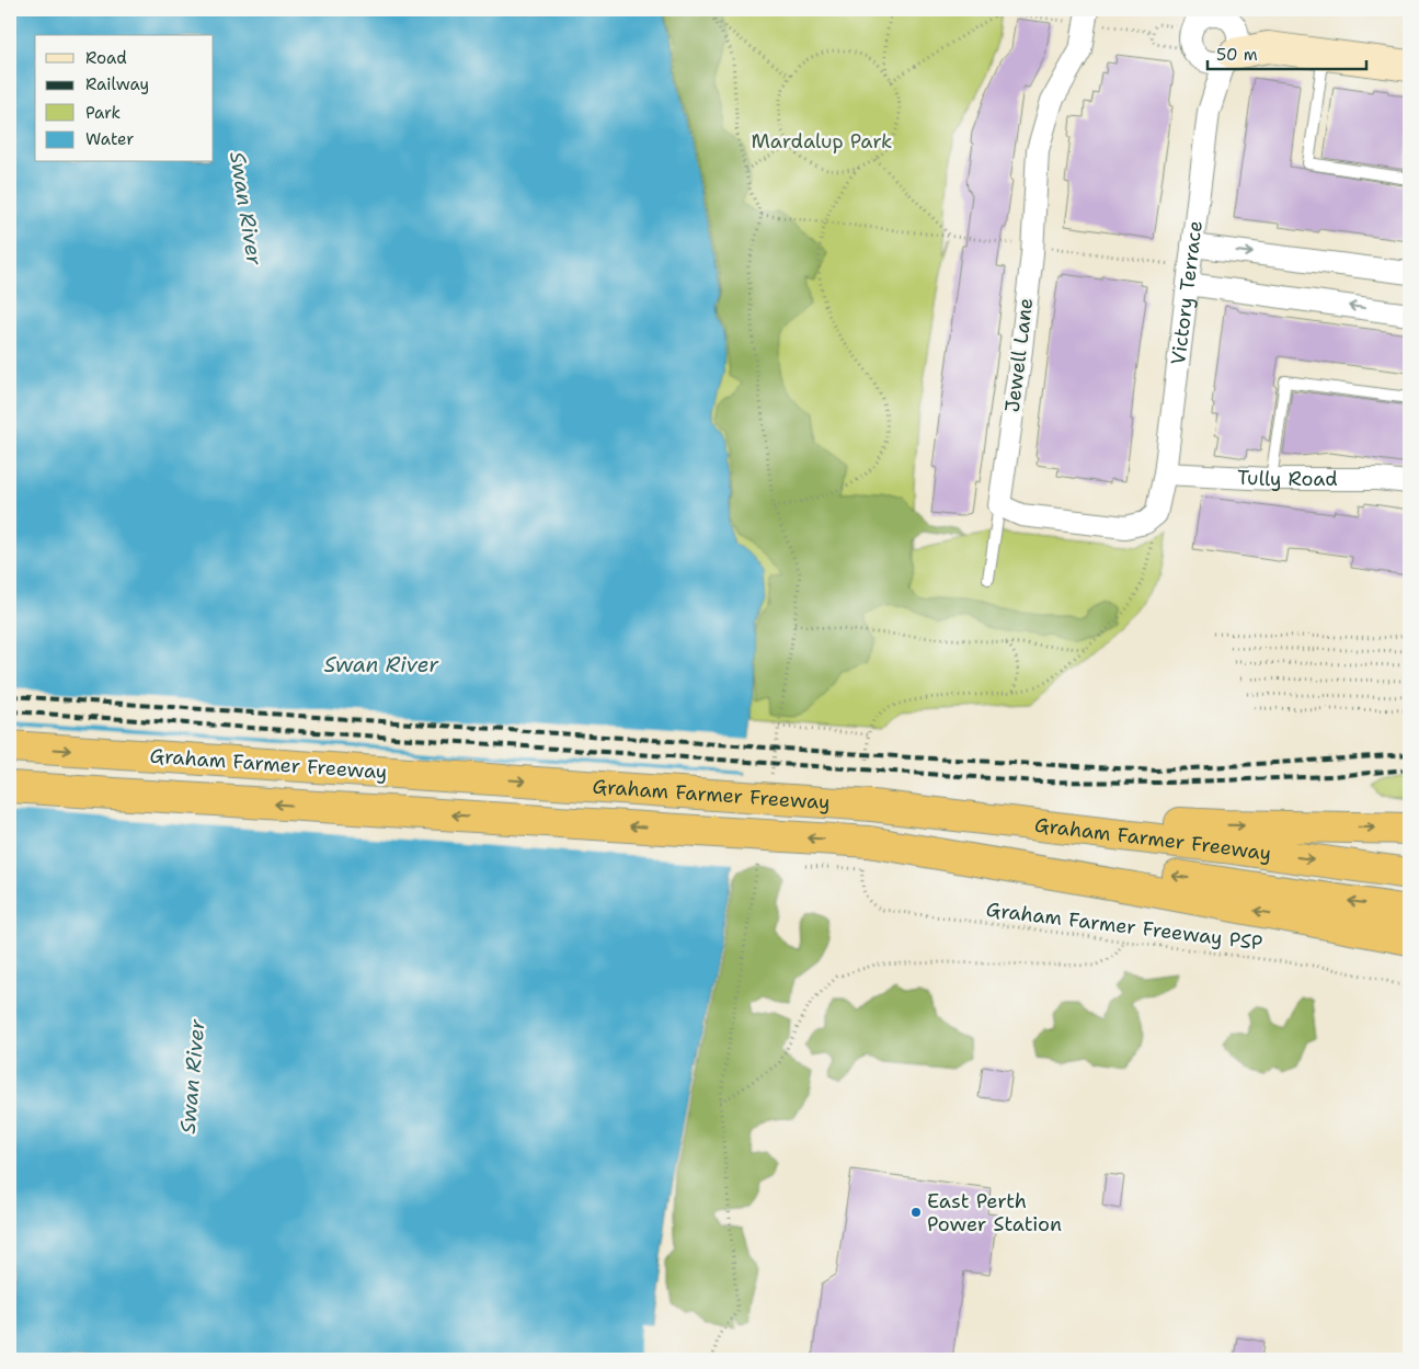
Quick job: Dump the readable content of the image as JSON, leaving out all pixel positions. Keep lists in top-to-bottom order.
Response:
{
  "streets": {
    "highway": ["Graham Farmer Freeway"],
    "street": ["Victory Terrace", "Jewell Lane", "Tully Road"],
    "path": ["Graham Farmer Freeway PSP"]
  },
  "crossings": [
    ["Victory Terrace", "Tully Road"],
    ["Graham Farmer Freeway", "Graham Farmer Freeway PSP"]
  ],
  "water": ["Swan River"],
  "parks": ["Mardalup Park"],
  "places": ["East Perth Power Station"],
  "legend": [
    "Road",
    "Railway",
    "Park",
    "Water"
  ],
  "scale_bar": "50 m"
}
